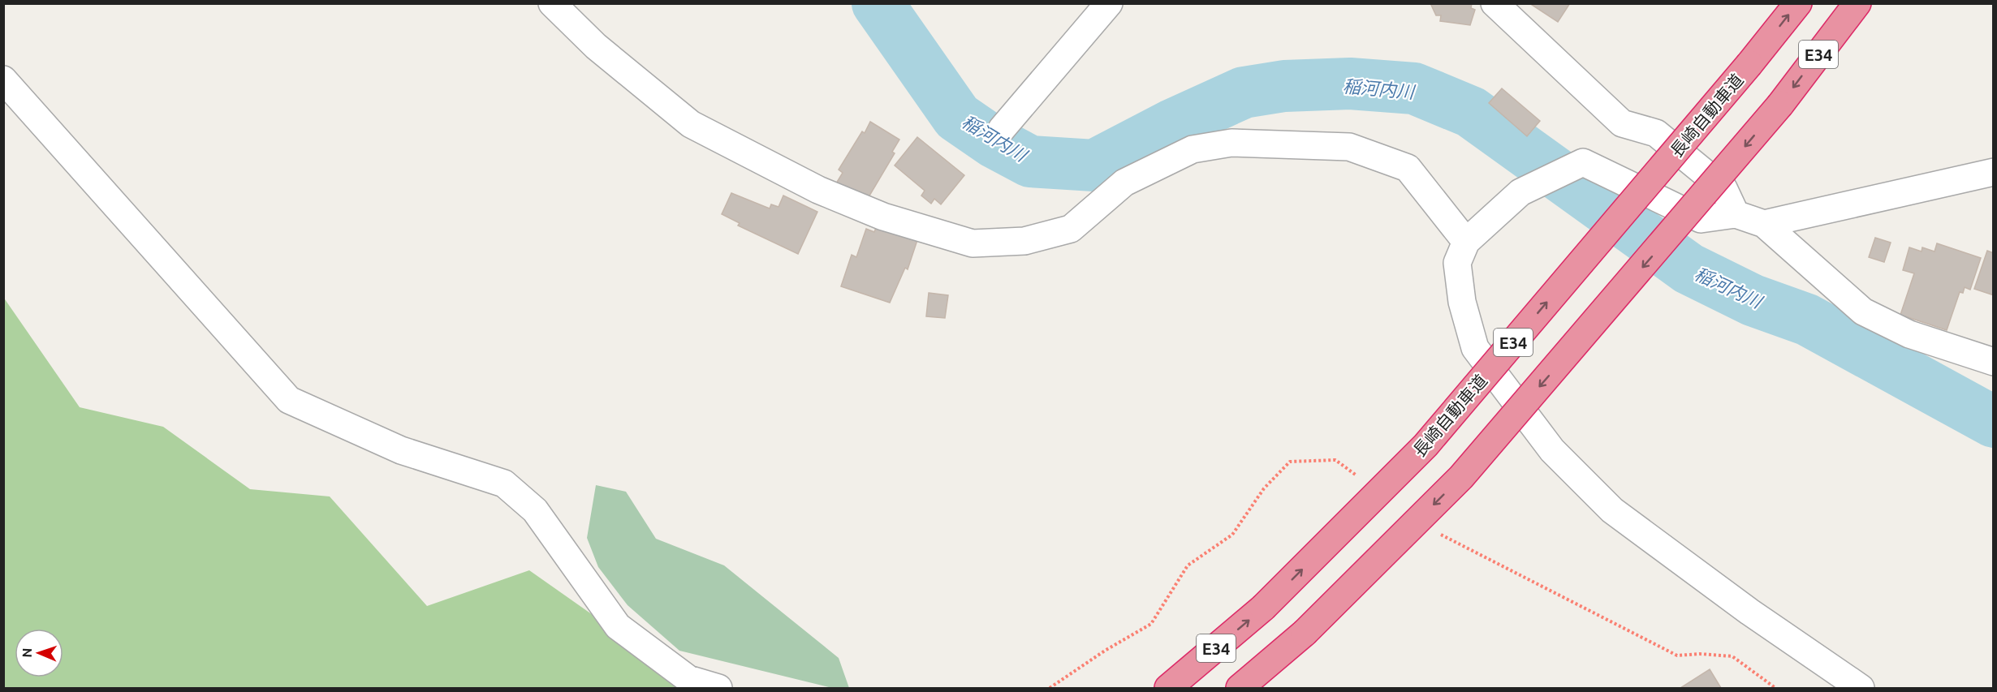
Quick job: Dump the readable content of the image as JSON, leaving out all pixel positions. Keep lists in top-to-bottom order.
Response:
{
  "streets": {
    "highway": ["E34", "長崎自動車道"]
  },
  "water": ["稲河内川"],
  "north": "left"
}
